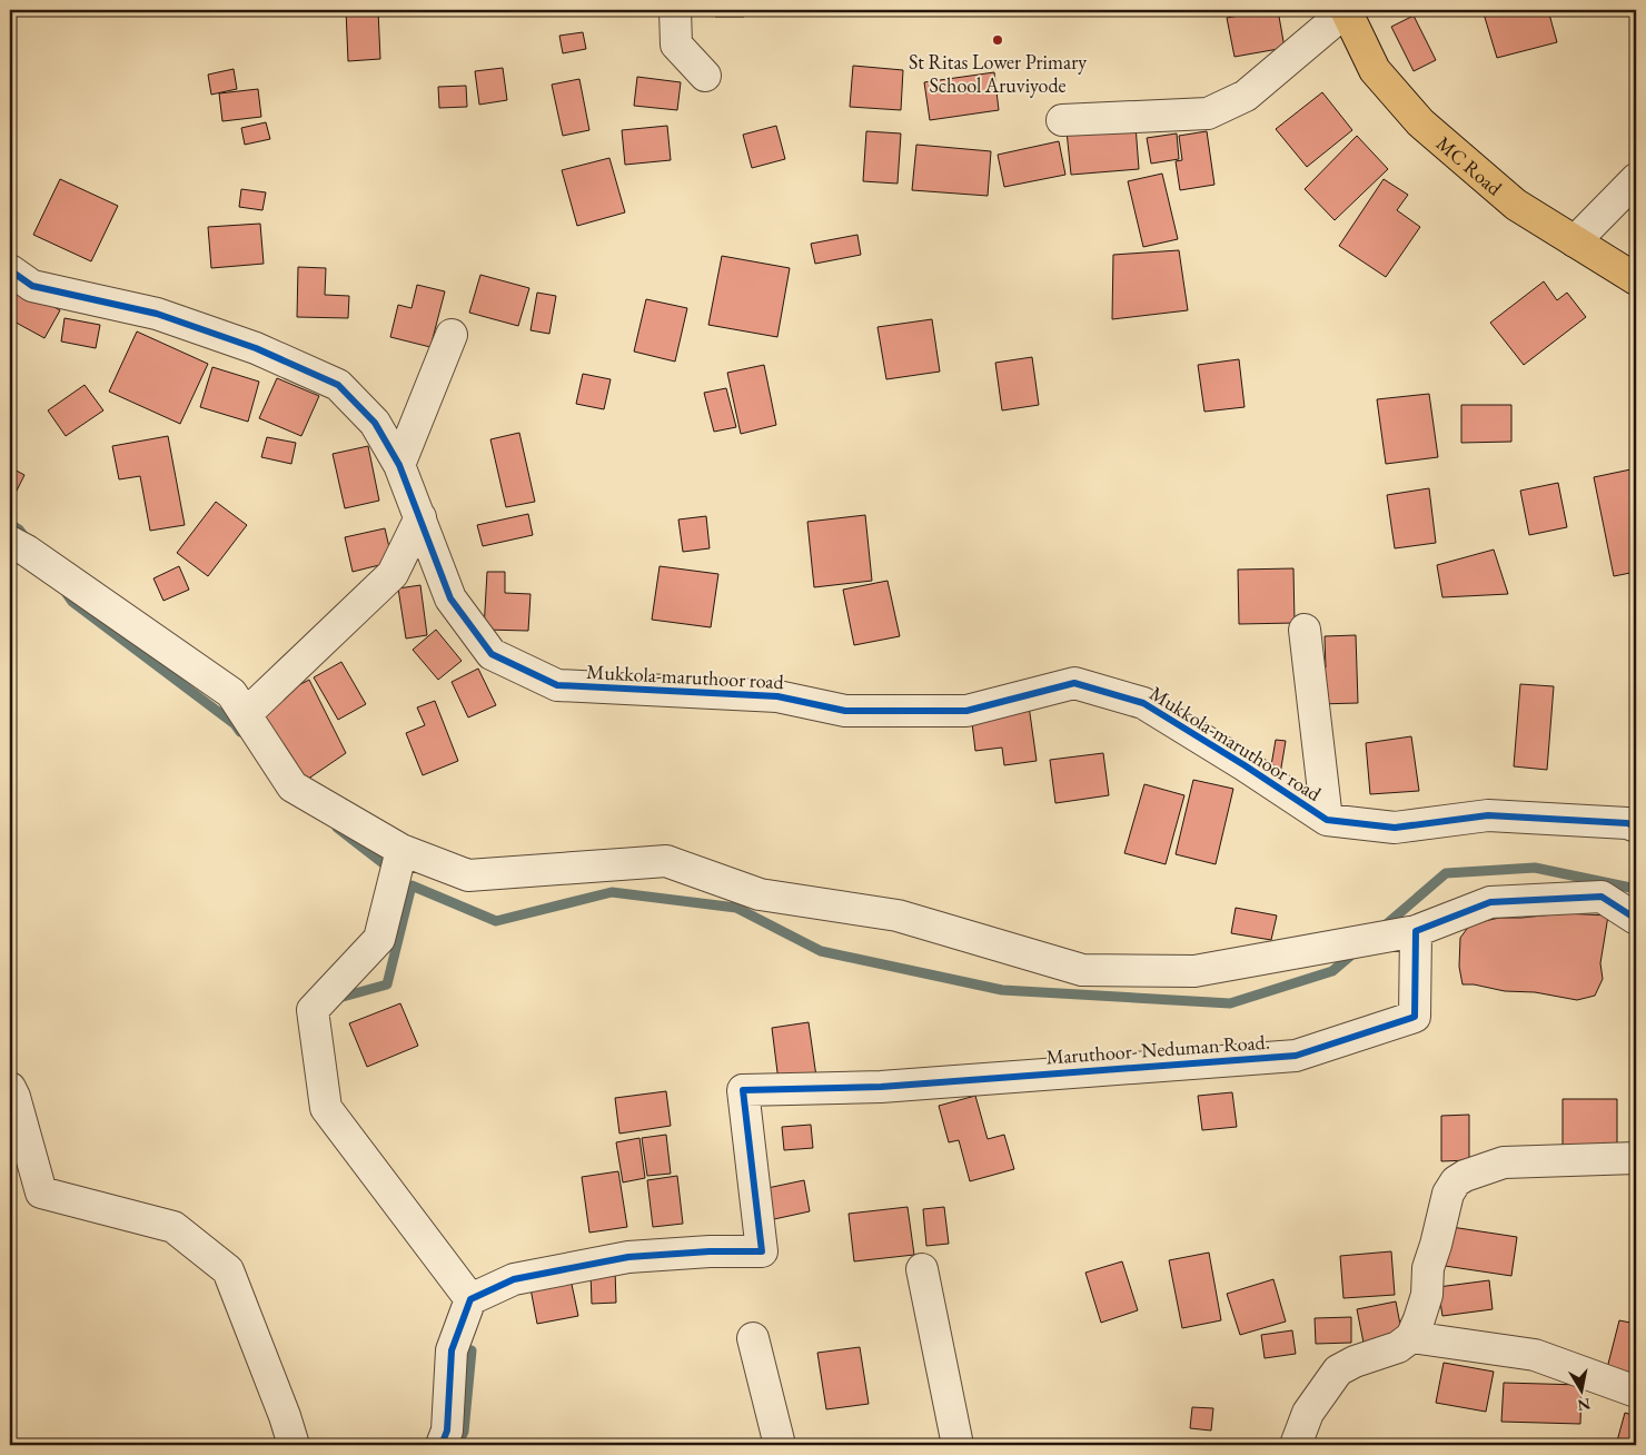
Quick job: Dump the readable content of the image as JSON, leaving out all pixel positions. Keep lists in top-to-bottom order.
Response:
{
  "streets": {
    "main road": ["MC Road"],
    "street": ["Mukkola-maruthoor road", "Maruthoor- Neduman Road."]
  },
  "places": ["St Ritas Lower Primary School Aruviyode"],
  "north": "bottom"
}
